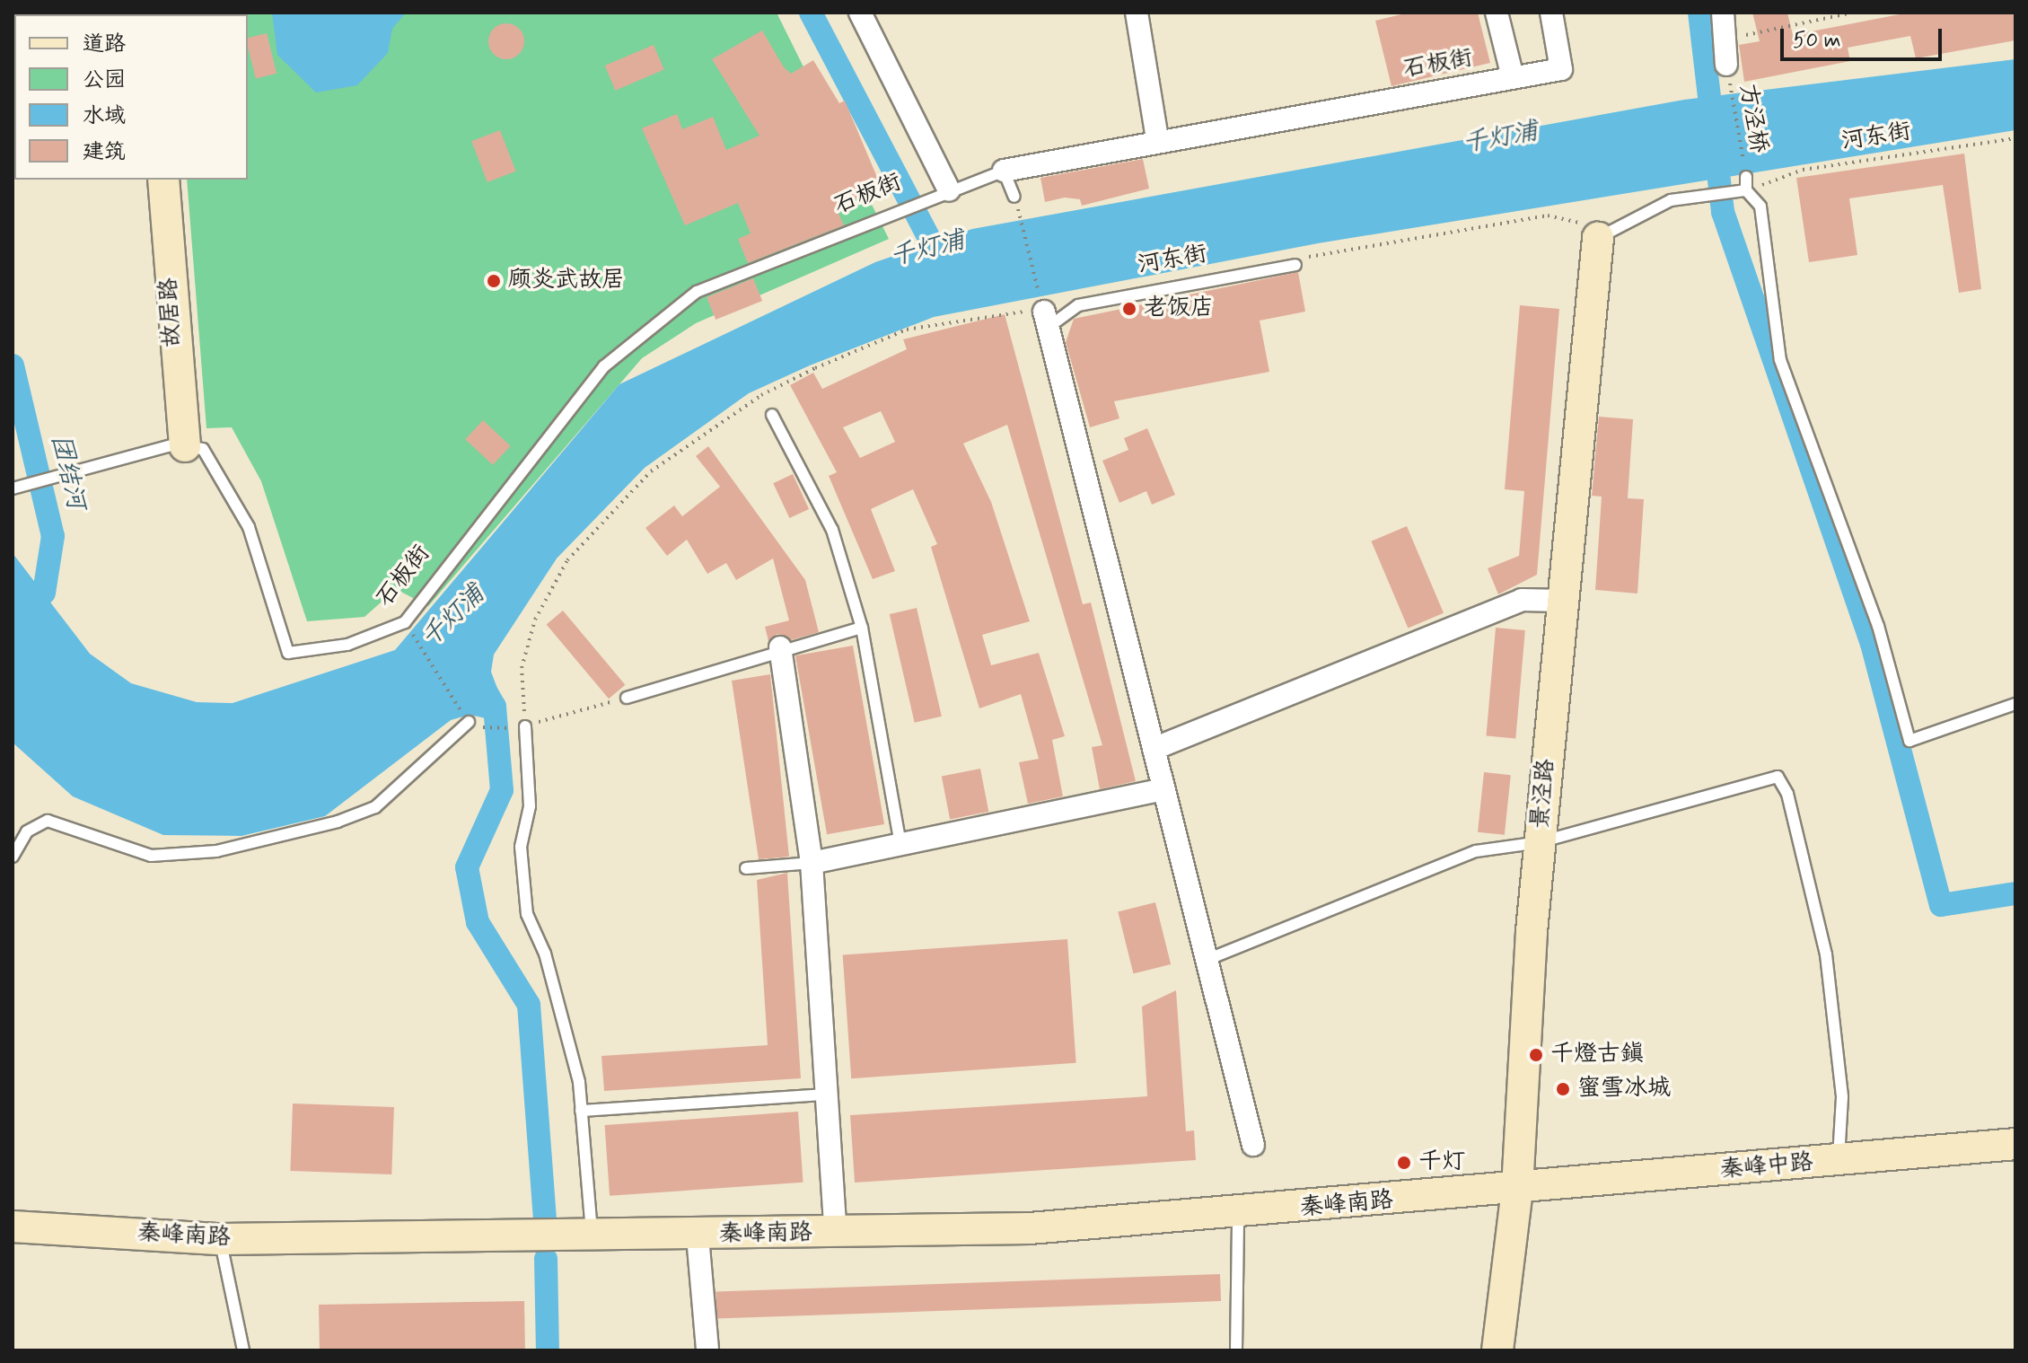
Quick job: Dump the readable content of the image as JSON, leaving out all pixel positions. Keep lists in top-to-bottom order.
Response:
{
  "streets": {
    "street": [
      "石板街",
      "故居路",
      "景泾路",
      "秦峰中路",
      "秦峰南路"
    ],
    "lane": ["河东街"],
    "path": ["方泾桥"]
  },
  "crossings": [
    ["石板街", "故居路"],
    ["景泾路", "秦峰中路"],
    ["景泾路", "秦峰南路"],
    ["秦峰中路", "秦峰南路"]
  ],
  "water": ["千灯浦", "团结河"],
  "places": [
    "顾炎武故居",
    "老饭店",
    "千燈古鎮",
    "蜜雪冰城",
    "千灯"
  ],
  "legend": [
    "道路",
    "公园",
    "水域",
    "建筑"
  ],
  "scale_bar": "50 m"
}
